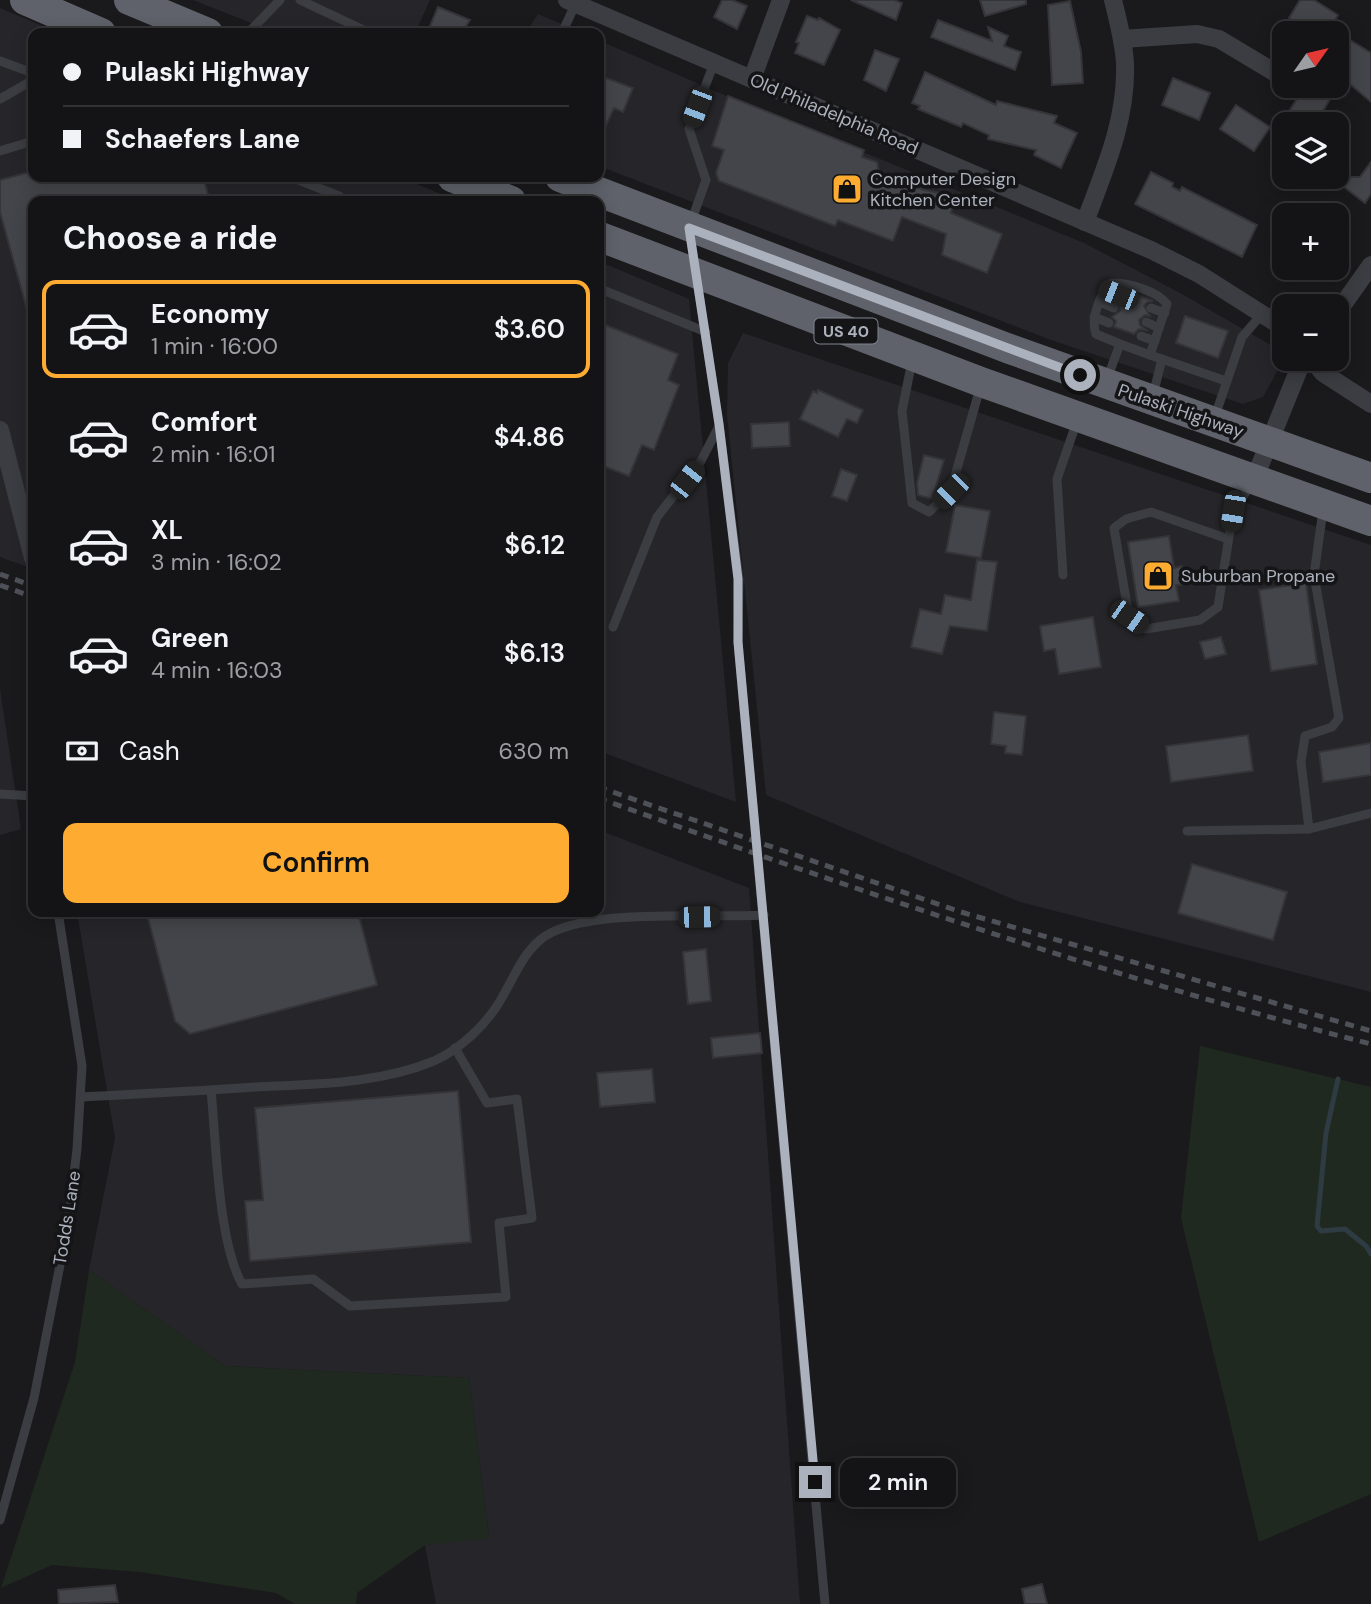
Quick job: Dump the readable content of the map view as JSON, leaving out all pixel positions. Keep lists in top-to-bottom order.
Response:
{
  "streets": {
    "highway": ["US 40", "Pulaski Highway"],
    "street": ["Old Philadelphia Road"],
    "lane": ["Todds Lane"]
  },
  "places": {
    "shop": ["Computer Design Kitchen Center", "Suburban Propane"]
  },
  "north": "top right",
  "page": {
    "map_buttons": ["+", "−"],
    "banner": ["Pulaski Highway", "Schaefers Lane"],
    "heading": "Choose a ride",
    "list": [
      {
        "name": "Economy",
        "note": "1 min · 16:00",
        "value": "$3.60"
      },
      {
        "name": "Comfort",
        "note": "2 min · 16:01",
        "value": "$4.86"
      },
      {
        "name": "XL",
        "note": "3 min · 16:02",
        "value": "$6.12"
      },
      {
        "name": "Green",
        "note": "4 min · 16:03",
        "value": "$6.13"
      }
    ],
    "pay": ["Cash", "630 m"],
    "buttons": "Confirm",
    "bubble": "2 min"
  }
}
